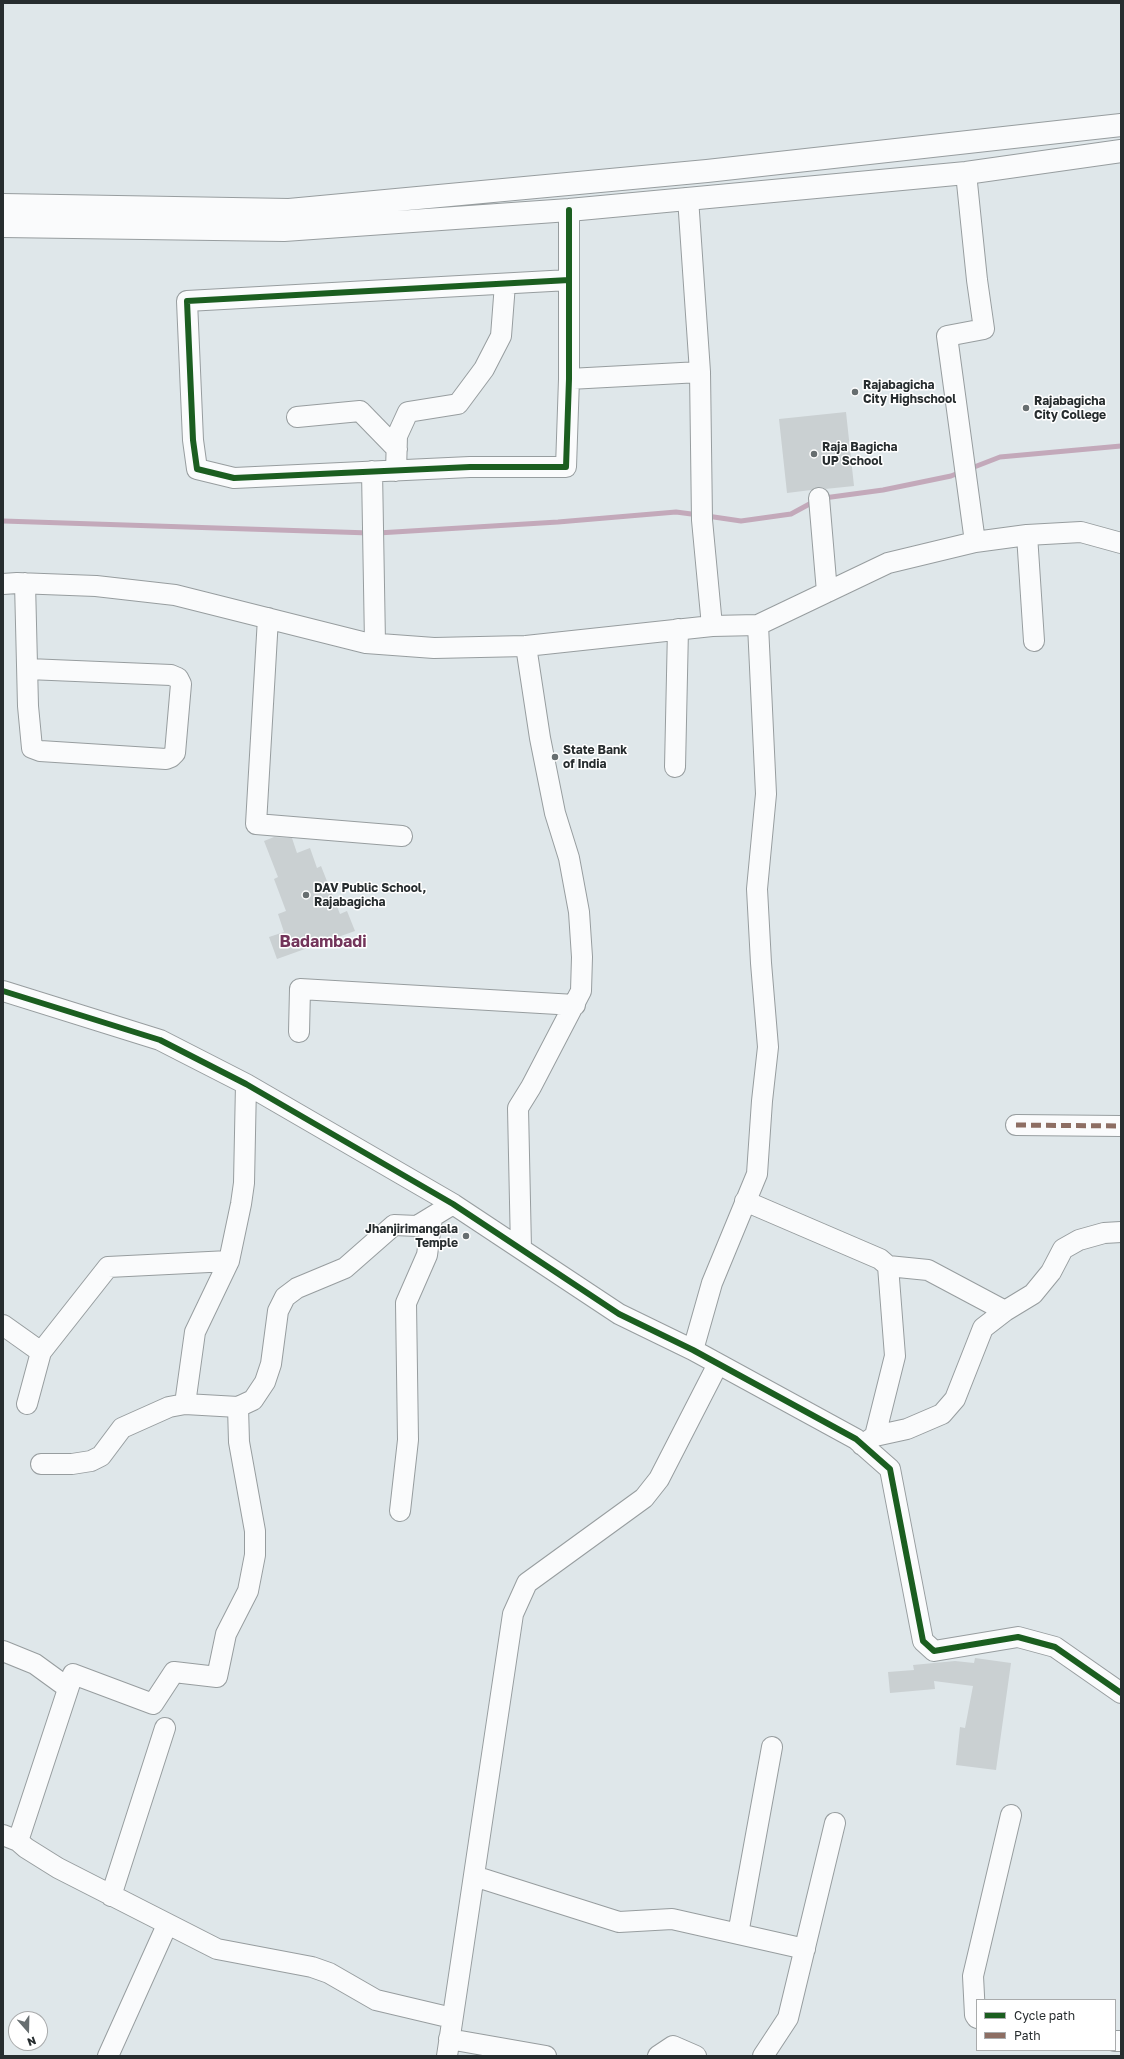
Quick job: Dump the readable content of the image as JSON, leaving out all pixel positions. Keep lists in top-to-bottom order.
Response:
{
  "districts": ["Badambadi"],
  "places": [
    "Rajabagicha City Highschool",
    "Rajabagicha City College",
    "Raja Bagicha UP School",
    "State Bank of India",
    "DAV Public School, Rajabagicha",
    "Jhanjirimangala Temple"
  ],
  "legend": ["Cycle path", "Path"],
  "north": "bottom"
}
